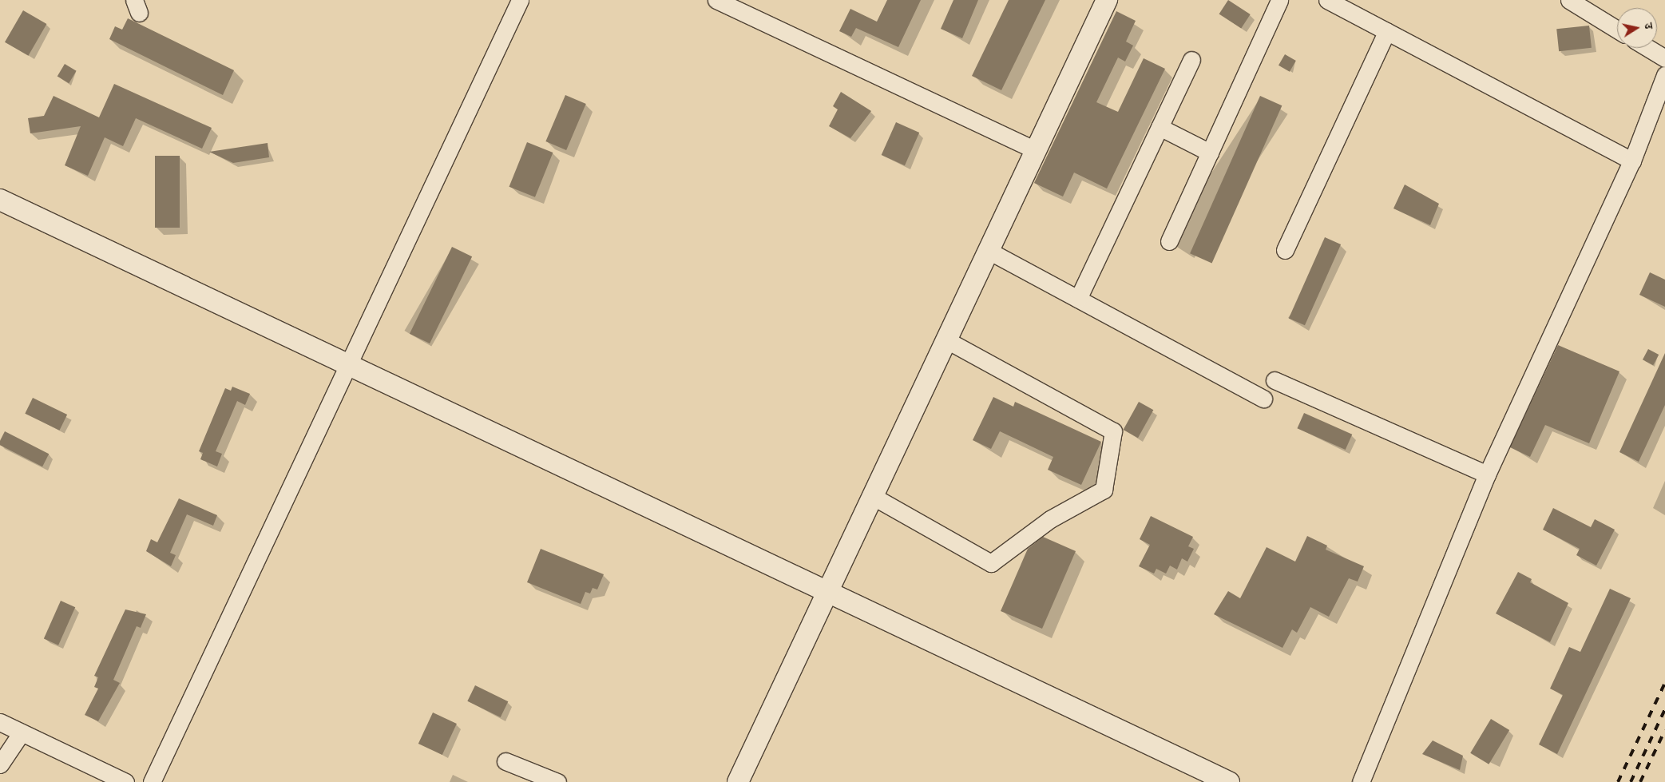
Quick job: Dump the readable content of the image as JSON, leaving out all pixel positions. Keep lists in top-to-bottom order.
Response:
{
  "north": "right"
}
